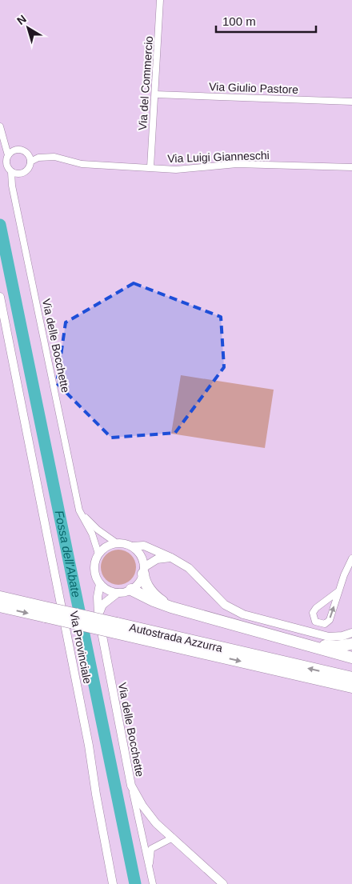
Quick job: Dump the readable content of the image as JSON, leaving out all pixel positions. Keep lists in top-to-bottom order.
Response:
{
  "streets": {
    "highway": ["Autostrada Azzurra"],
    "main road": ["Via delle Bocchette", "Via Provinciale"],
    "street": ["Via del Commercio", "Via Giulio Pastore", "Via Luigi Gianneschi"]
  },
  "crossings": [
    ["Via del Commercio", "Via Giulio Pastore"],
    ["Via del Commercio", "Via Luigi Gianneschi"],
    ["Via Luigi Gianneschi", "Via delle Bocchette"]
  ],
  "water": ["Fossa dell'Abate"],
  "scale_bar": "100 m",
  "north": "top left"
}
